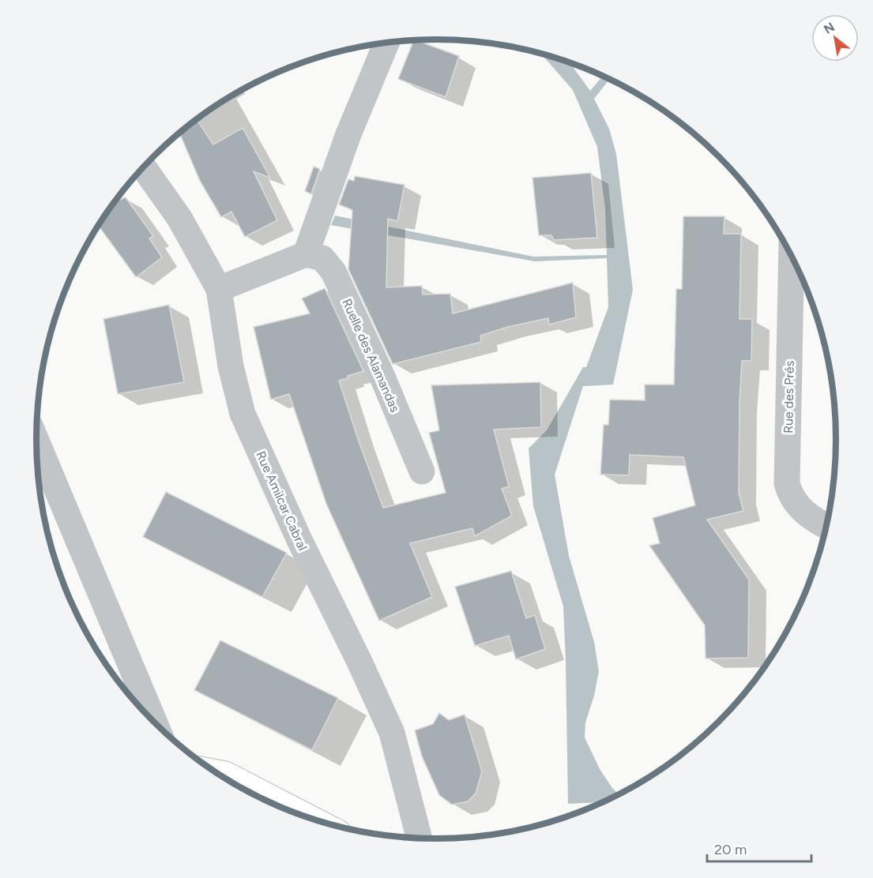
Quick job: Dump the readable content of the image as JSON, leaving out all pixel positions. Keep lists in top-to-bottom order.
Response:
{
  "streets": {
    "street": ["Ruelle des Alamandas", "Rue des Prés", "Rue Amilcar Cabral"]
  },
  "scale_bar": "20 m",
  "north": "top left"
}
